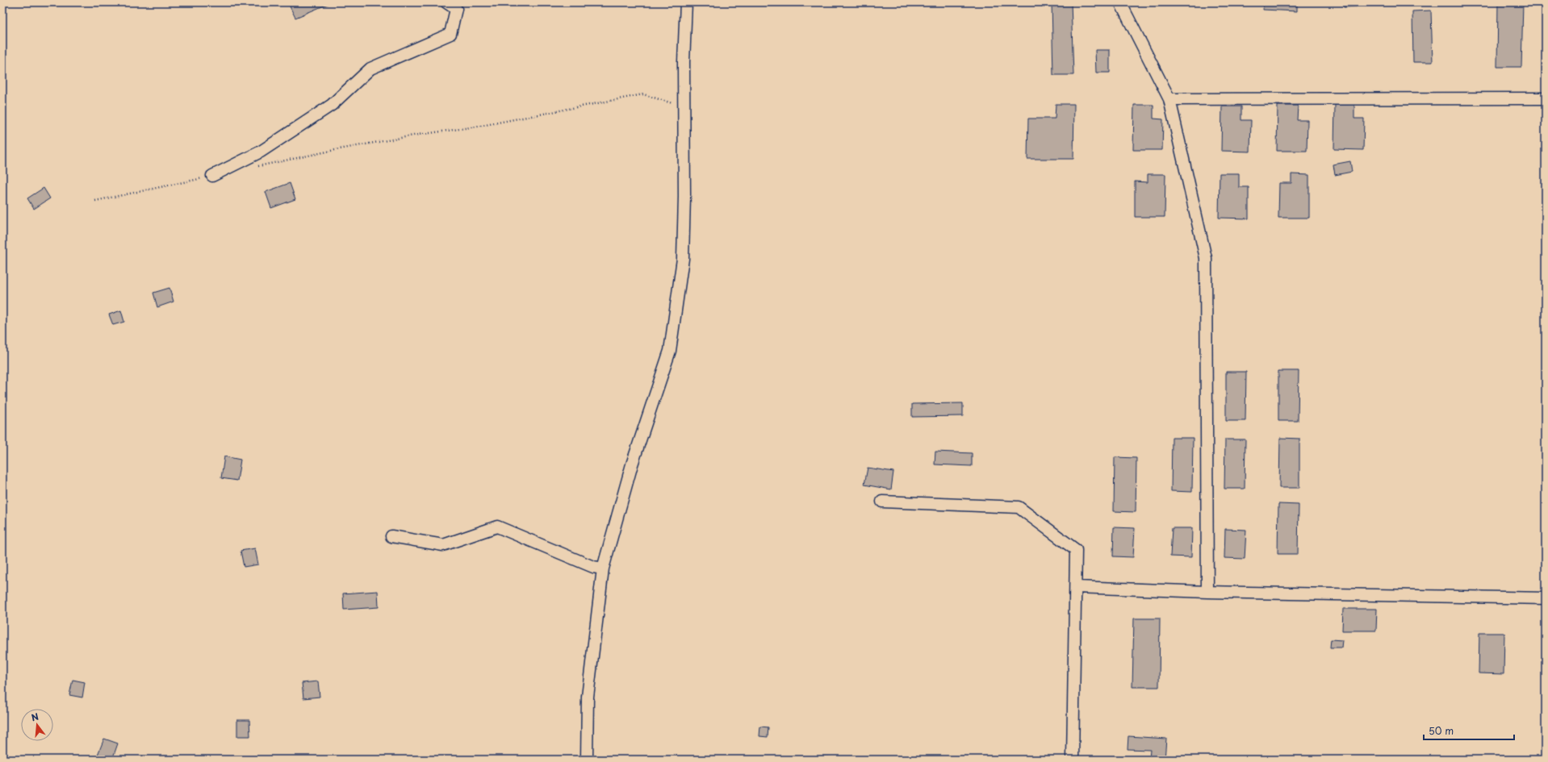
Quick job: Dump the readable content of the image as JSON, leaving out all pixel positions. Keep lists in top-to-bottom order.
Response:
{
  "scale_bar": "50 m",
  "north": "top"
}
